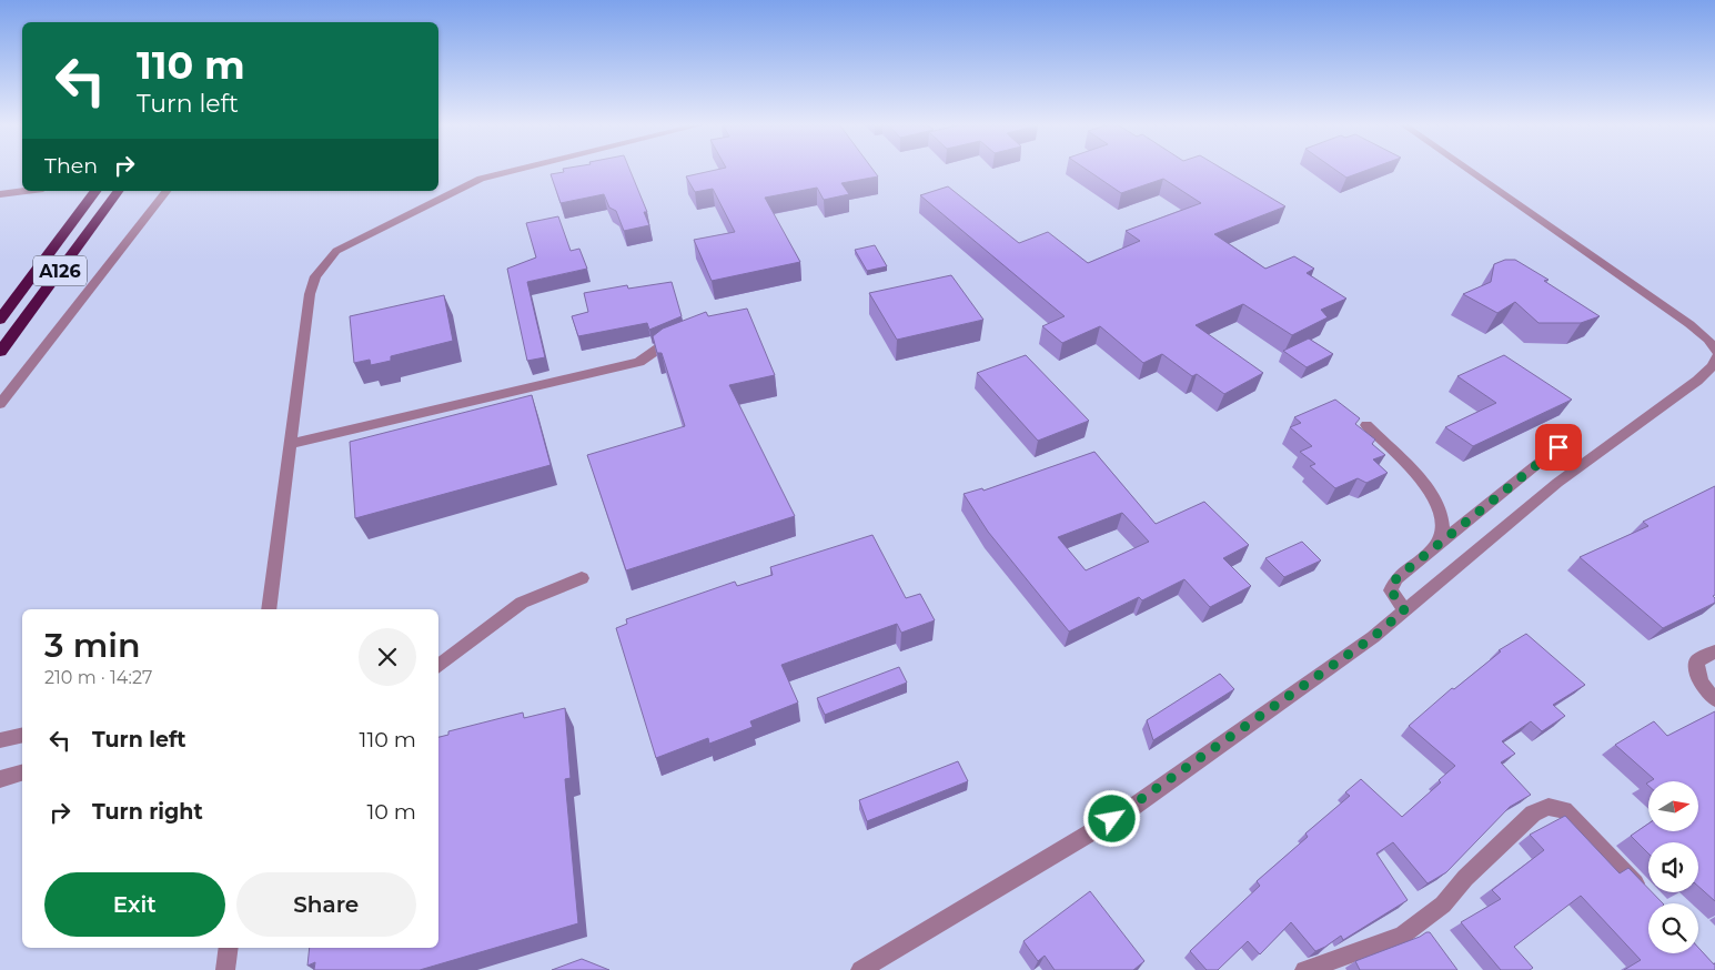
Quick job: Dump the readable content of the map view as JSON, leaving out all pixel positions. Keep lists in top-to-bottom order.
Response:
{
  "streets": {
    "highway": ["A126"]
  },
  "north": "right",
  "page": {
    "turn": ["110 m", "Turn left"],
    "then": "Then",
    "heading": ["3 min", "210 m · 14:27"],
    "list": [
      {
        "name": "Turn left",
        "value": "110 m"
      },
      {
        "name": "Turn right",
        "value": "10 m"
      }
    ],
    "buttons": ["Exit", "Share"]
  }
}
